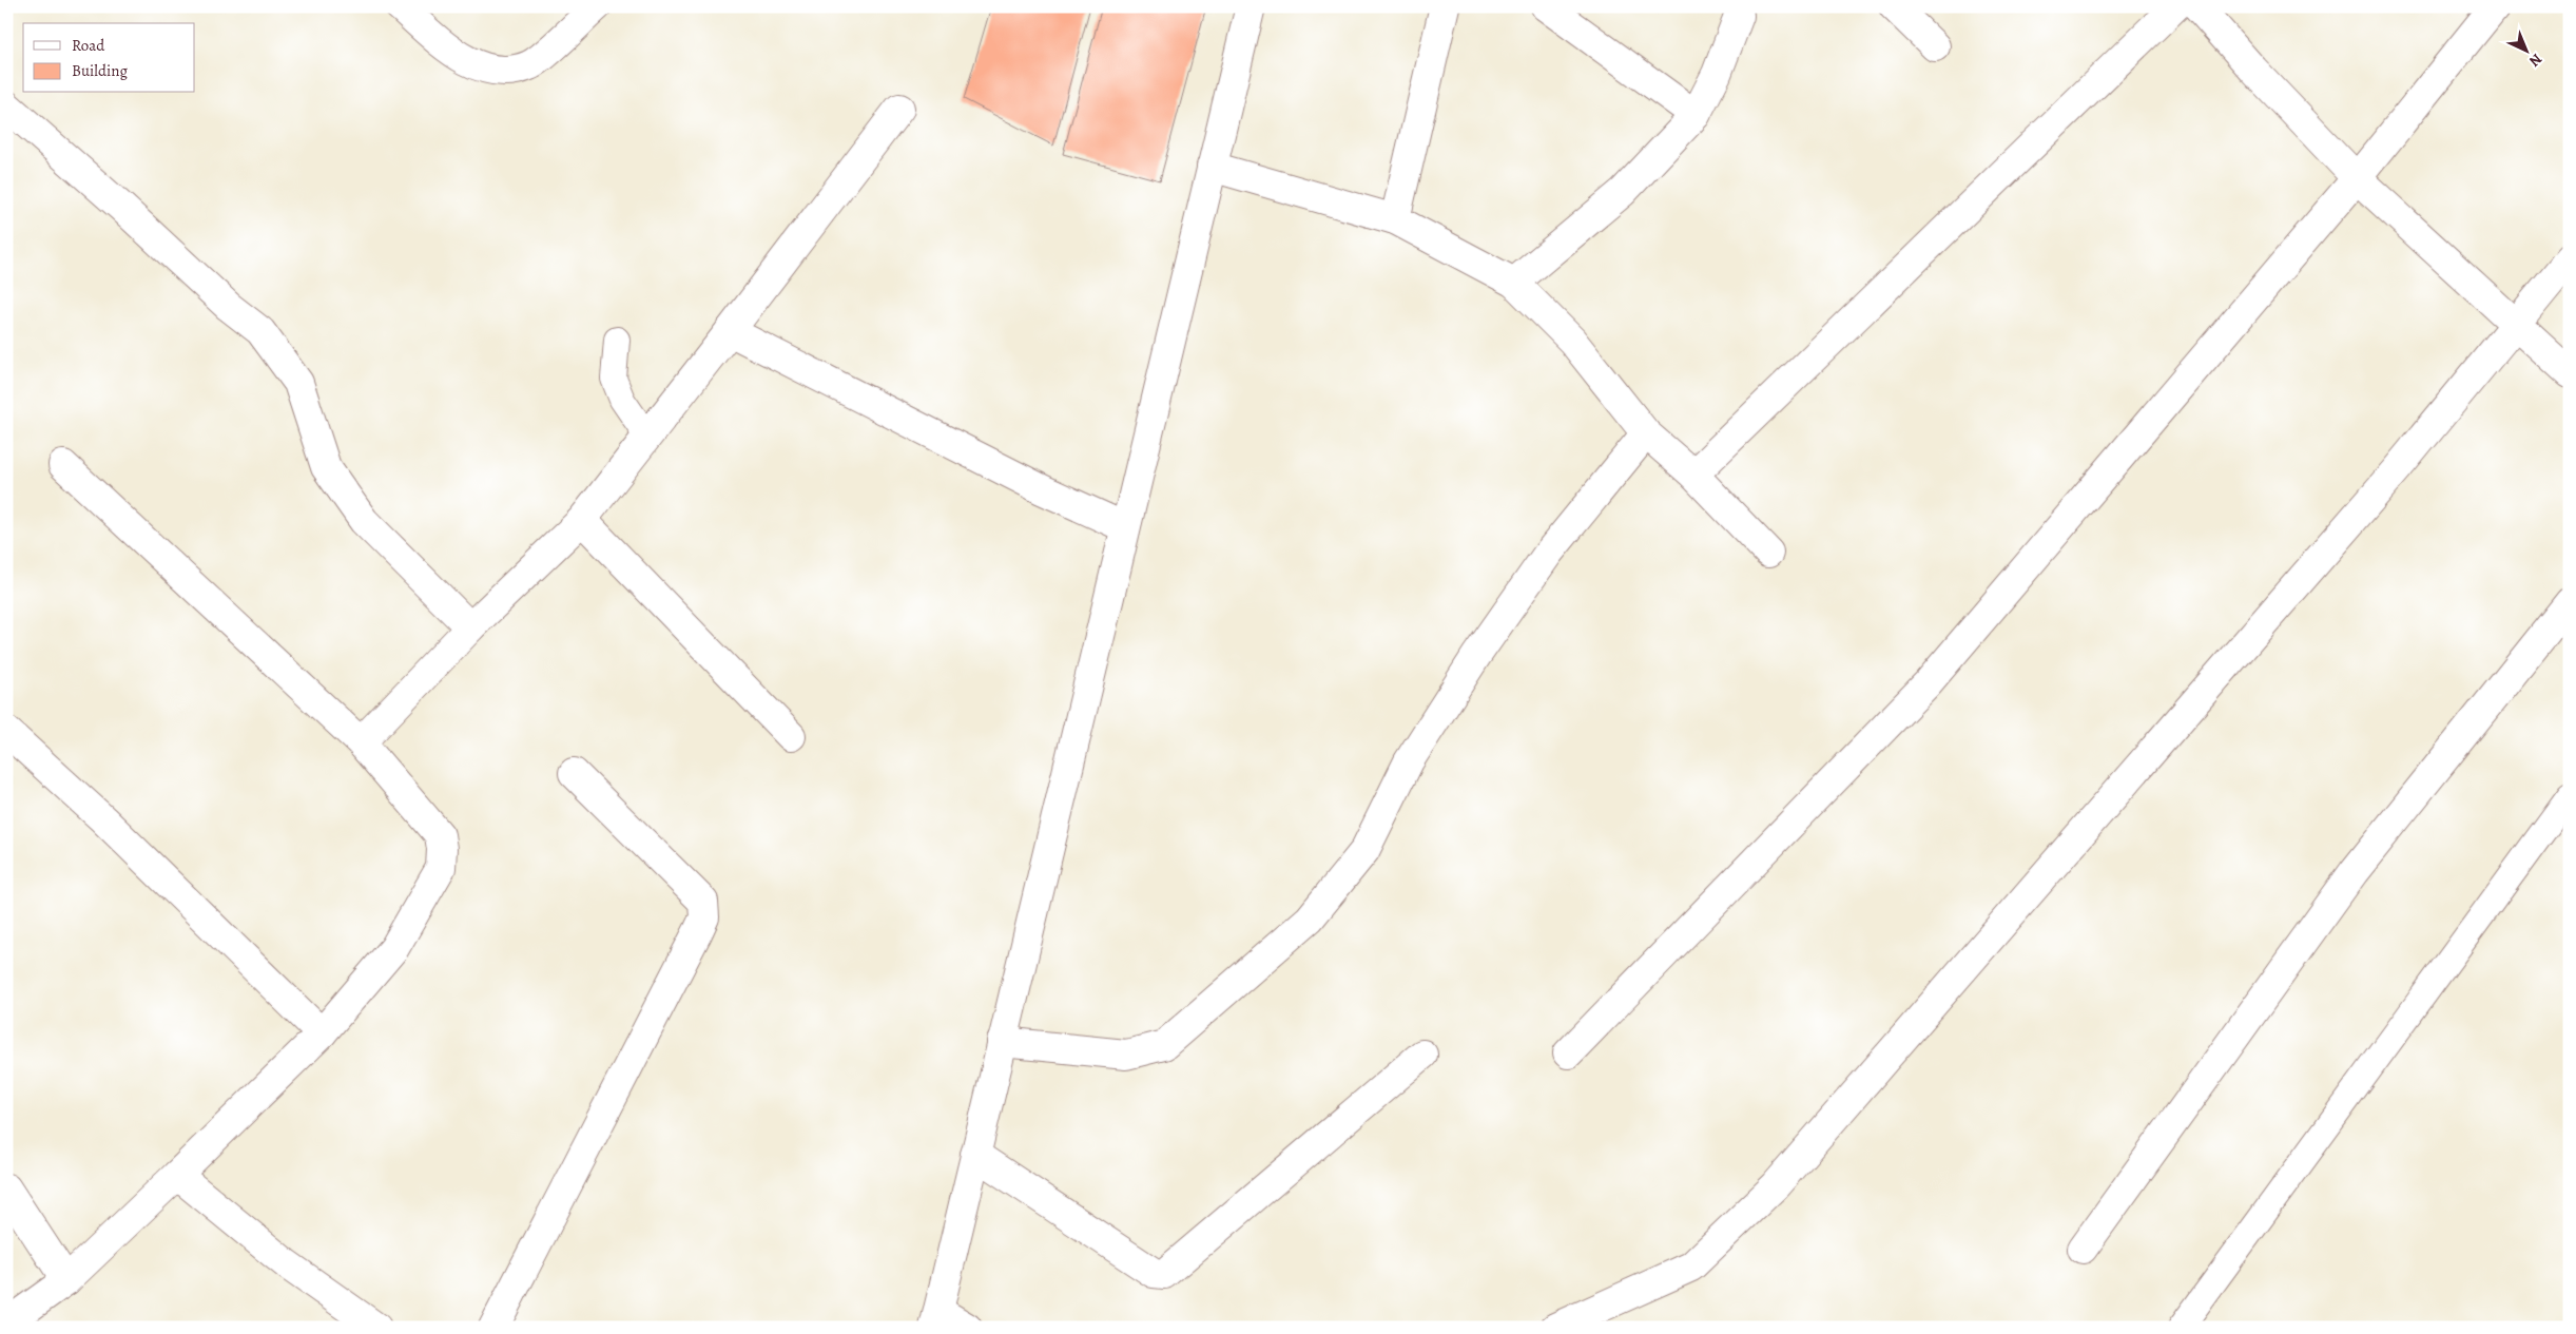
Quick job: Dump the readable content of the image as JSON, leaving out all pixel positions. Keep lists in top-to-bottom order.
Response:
{
  "legend": ["Road", "Building"],
  "north": "bottom right"
}
